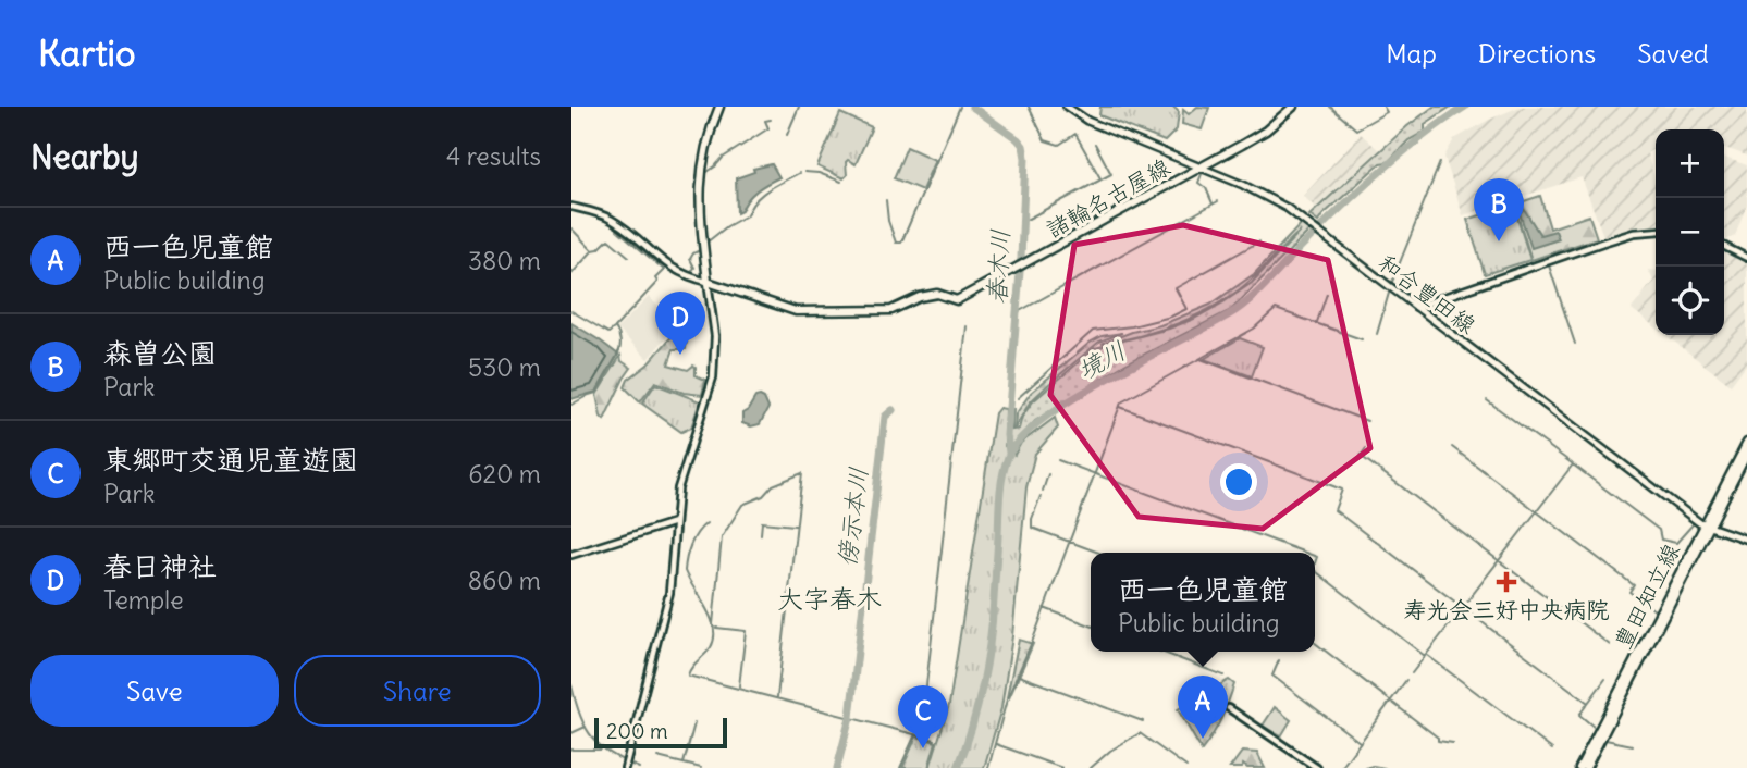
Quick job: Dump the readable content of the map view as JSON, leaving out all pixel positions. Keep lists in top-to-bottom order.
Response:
{
  "streets": {
    "main road": ["諸輪名古屋線", "和合豊田線", "豊田知立線"]
  },
  "crossings": [
    ["諸輪名古屋線", "和合豊田線"],
    ["和合豊田線", "豊田知立線"]
  ],
  "districts": ["大字春木"],
  "water": ["春木川", "境川", "傍示本川"],
  "places": {
    "health": ["寿光会三好中央病院"]
  },
  "scale_bar": "200 m",
  "page": {
    "header": "Kartio",
    "nav": ["Map", "Directions", "Saved"],
    "heading": ["Nearby", "4 results"],
    "map_buttons": ["+", "−"],
    "pins": [
      "B",
      "D",
      "A",
      "C"
    ],
    "list": [
      {
        "mark": "A",
        "name": "西一色児童館",
        "note": "Public building",
        "value": "380 m"
      },
      {
        "mark": "B",
        "name": "森曽公園",
        "note": "Park",
        "value": "530 m"
      },
      {
        "mark": "C",
        "name": "東郷町交通児童遊園",
        "note": "Park",
        "value": "620 m"
      },
      {
        "mark": "D",
        "name": "春日神社",
        "note": "Temple",
        "value": "860 m"
      }
    ],
    "popup": ["西一色児童館", "Public building"],
    "buttons": ["Save", "Share"],
    "scale": "200 m"
  }
}
